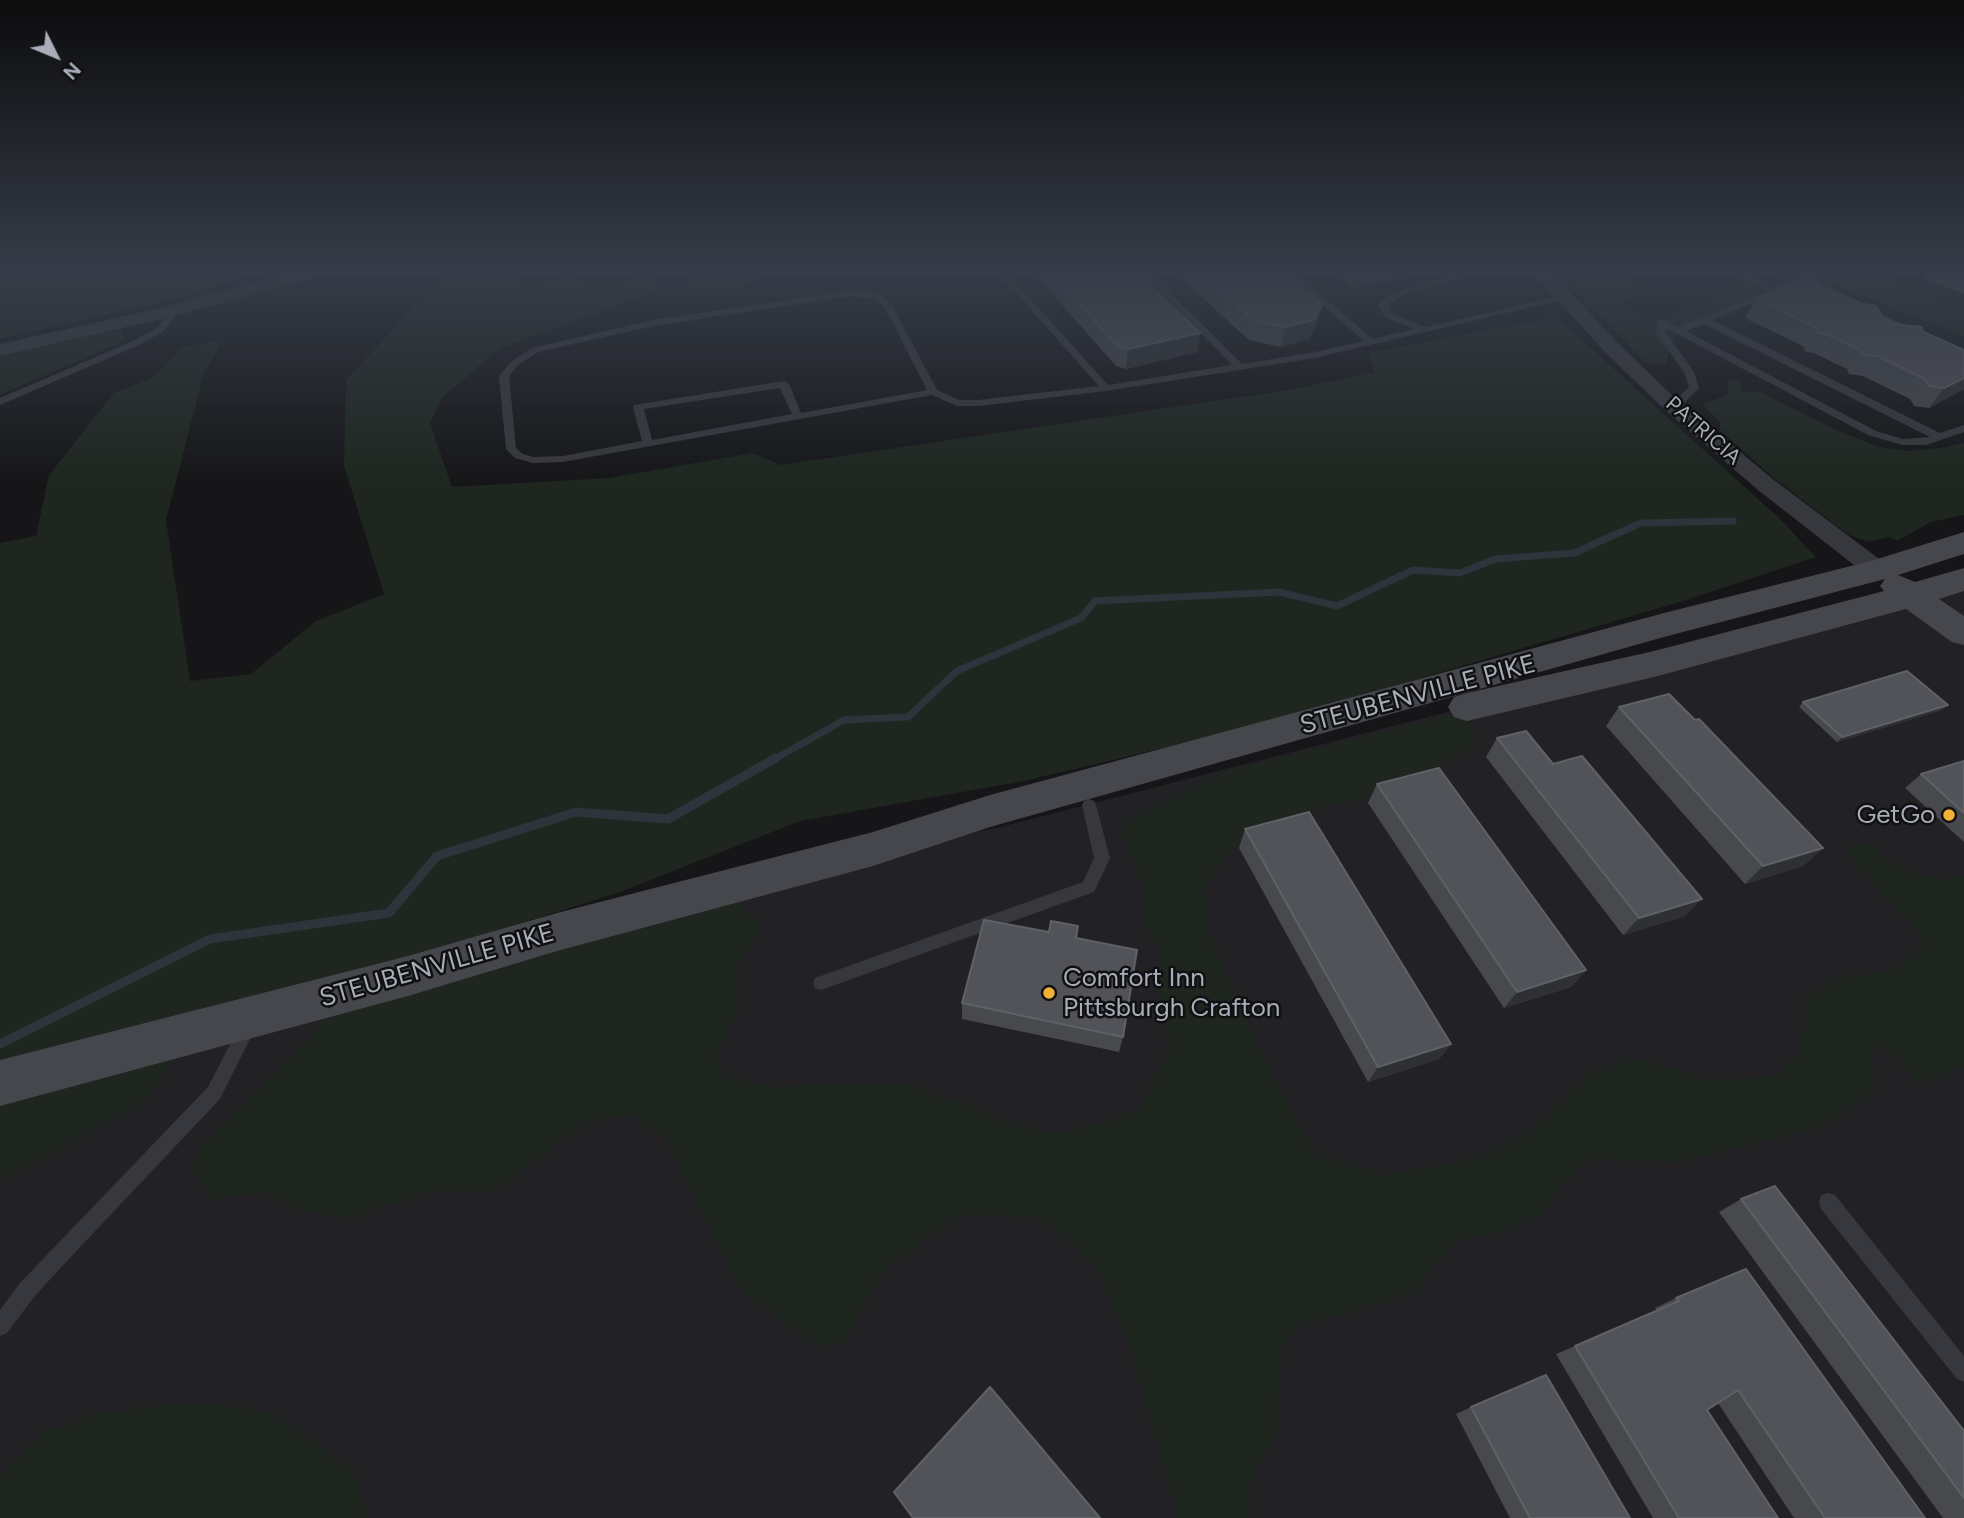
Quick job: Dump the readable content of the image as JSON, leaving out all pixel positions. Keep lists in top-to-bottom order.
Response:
{
  "streets": {
    "main road": ["STEUBENVILLE PIKE"],
    "street": ["PATRICIA"]
  },
  "crossings": [
    ["PATRICIA", "STEUBENVILLE PIKE"]
  ],
  "places": ["GetGo", "Comfort Inn Pittsburgh Crafton"],
  "north": "bottom right"
}
